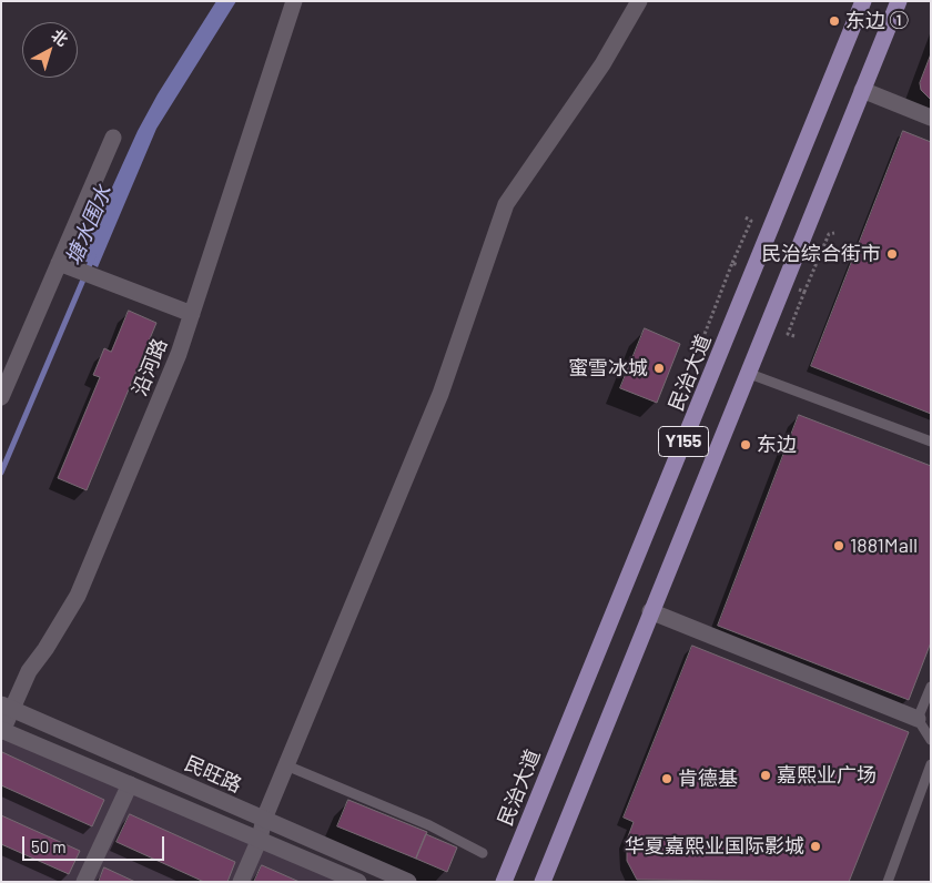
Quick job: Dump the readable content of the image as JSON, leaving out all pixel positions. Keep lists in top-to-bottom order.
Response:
{
  "streets": {
    "main road": ["民治大道", "Y155"],
    "street": ["沿河路", "民旺路"]
  },
  "crossings": [
    ["沿河路", "民旺路"]
  ],
  "water": ["塘水围水"],
  "places": [
    "东边 ①",
    "民治综合街市",
    "蜜雪冰城",
    "东边",
    "1881Mall",
    "嘉熙业广场",
    "肯德基",
    "华夏嘉熙业国际影城"
  ],
  "scale_bar": "50 m",
  "north": "top right"
}
